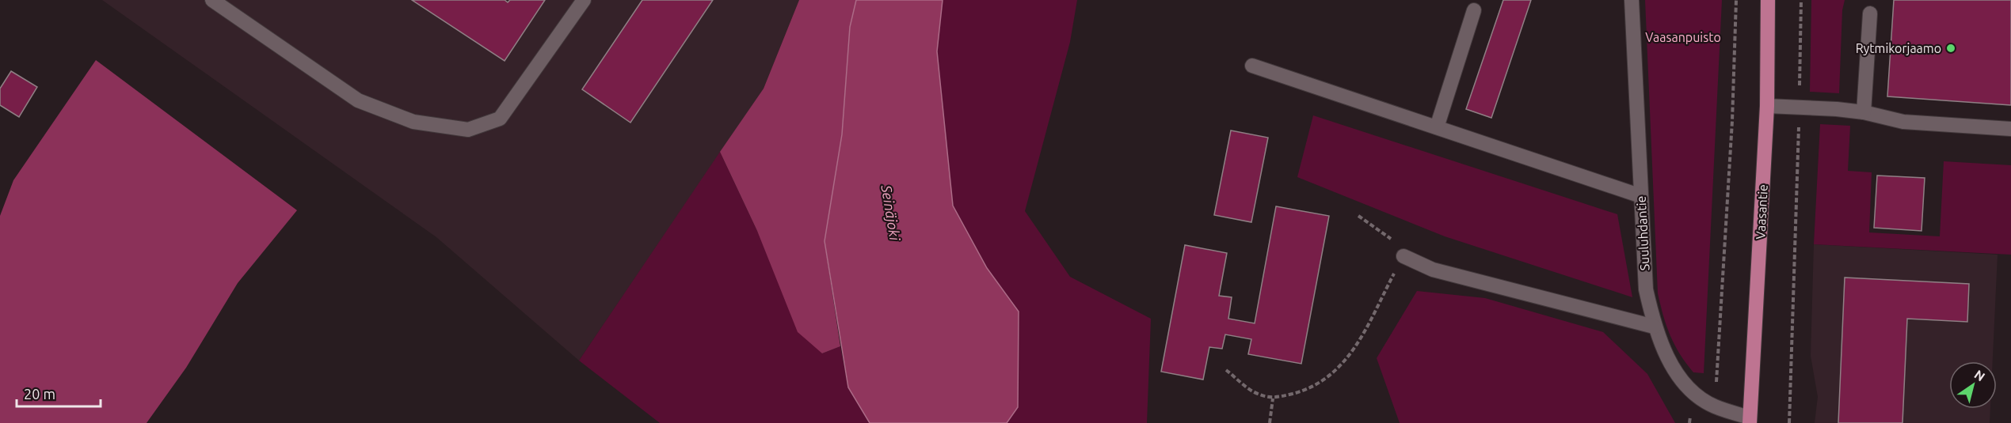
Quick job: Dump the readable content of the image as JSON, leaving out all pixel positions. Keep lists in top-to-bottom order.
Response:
{
  "streets": {
    "main road": ["Vaasantie"],
    "street": ["Suuluhdantie"]
  },
  "crossings": [
    ["Vaasantie", "Suuluhdantie"]
  ],
  "water": ["Seinäjoki"],
  "parks": ["Vaasanpuisto"],
  "places": ["Rytmikorjaamo"],
  "scale_bar": "20 m",
  "north": "top right"
}
